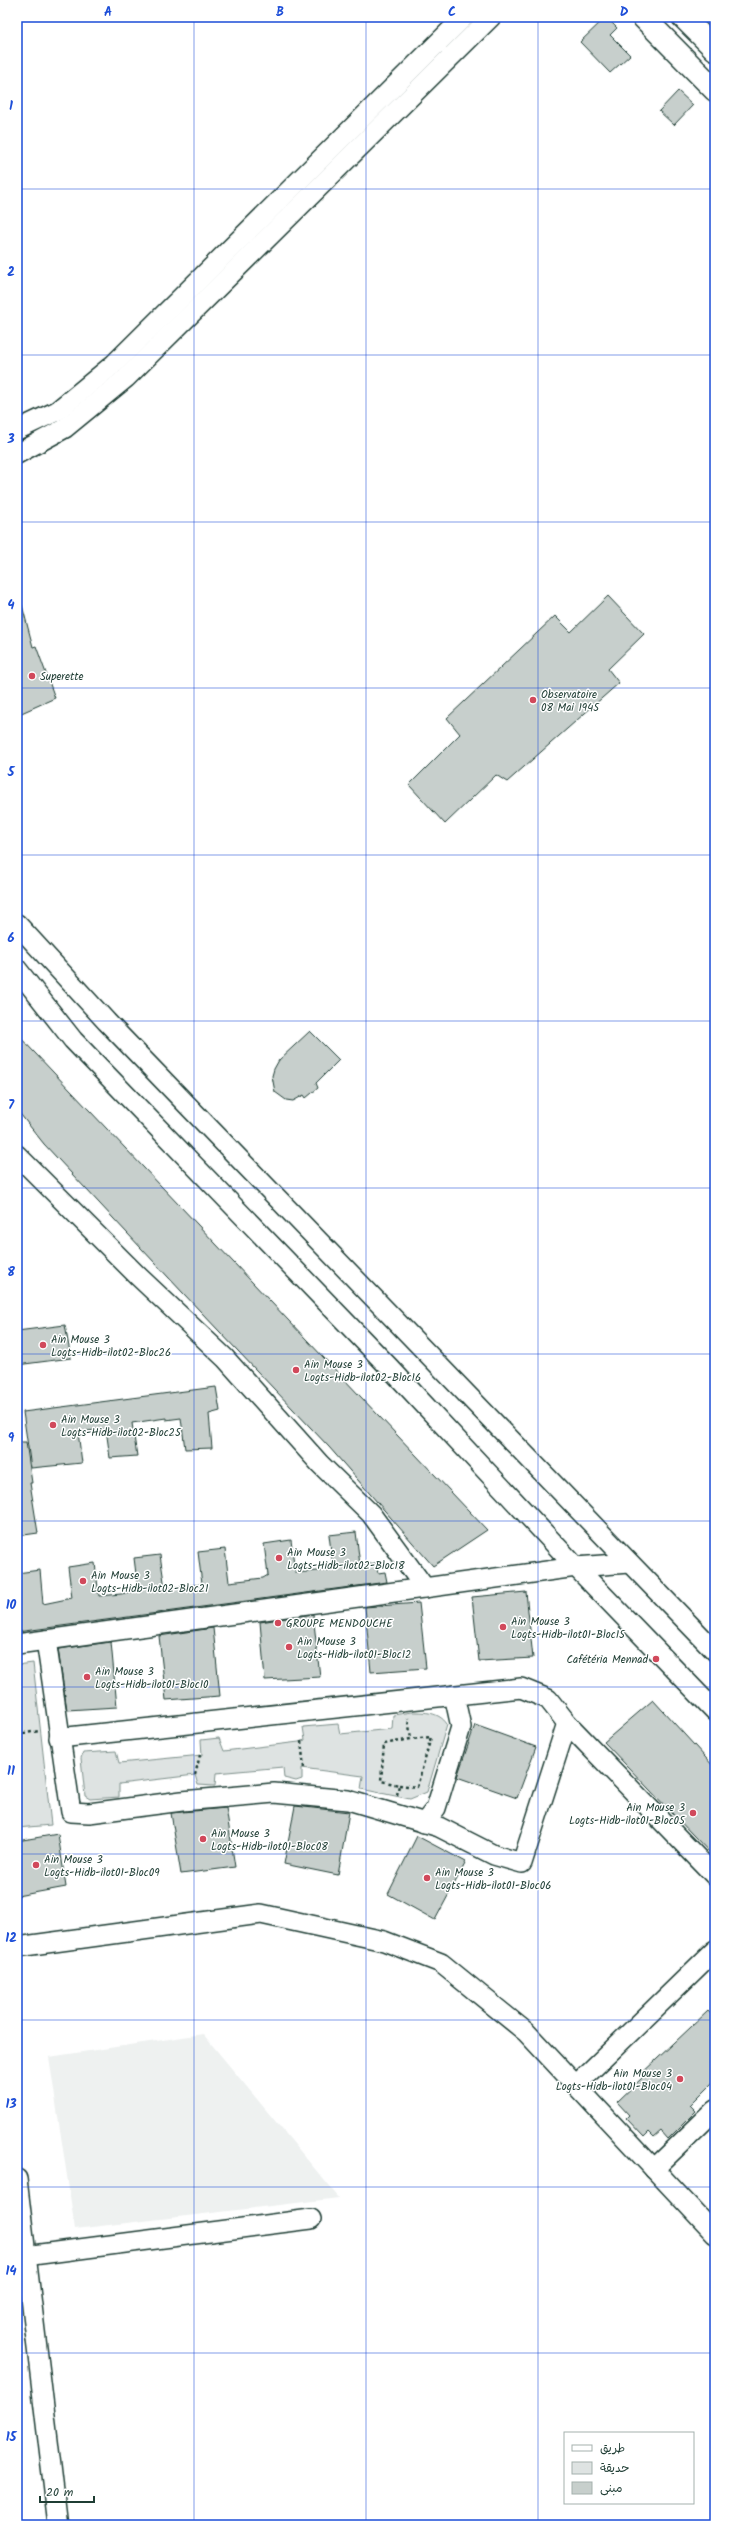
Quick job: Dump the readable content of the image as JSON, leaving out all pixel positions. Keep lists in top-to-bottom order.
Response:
{
  "places": [
    "Superette",
    "Observatoire 08 Mai 1945",
    "Ain Mouse 3 Logts-Hidb-ilot02-Bloc26",
    "Ain Mouse 3 Logts-Hidb-ilot02-Bloc16",
    "Ain Mouse 3 Logts-Hidb-ilot02-Bloc25",
    "Ain Mouse 3 Logts-Hidb-ilot02-Bloc18",
    "Ain Mouse 3 Logts-Hidb-ilot02-Bloc21",
    "GROUPE MENDOUCHE",
    "Ain Mouse 3 Logts-Hidb-ilot01-Bloc15",
    "Ain Mouse 3 Logts-Hidb-ilot01-Bloc12",
    "Cafétéria Mennad",
    "Ain Mouse 3 Logts-Hidb-ilot01-Bloc10",
    "Ain Mouse 3 Logts-Hidb-ilot01-Bloc05",
    "Ain Mouse 3 Logts-Hidb-ilot01-Bloc08",
    "Ain Mouse 3 Logts-Hidb-ilot01-Bloc09",
    "Ain Mouse 3 Logts-Hidb-ilot01-Bloc06",
    "Ain Mouse 3 Logts-Hidb-ilot01-Bloc04"
  ],
  "legend": ["طريق", "حديقة", "مبنى"],
  "scale_bar": "20 m",
  "grid": {
    "columns": [
      "A",
      "B",
      "C",
      "D"
    ],
    "rows": [
      "1",
      "2",
      "3",
      "4",
      "5",
      "6",
      "7",
      "8",
      "9",
      "10",
      "11",
      "12",
      "13",
      "14",
      "15"
    ]
  }
}
